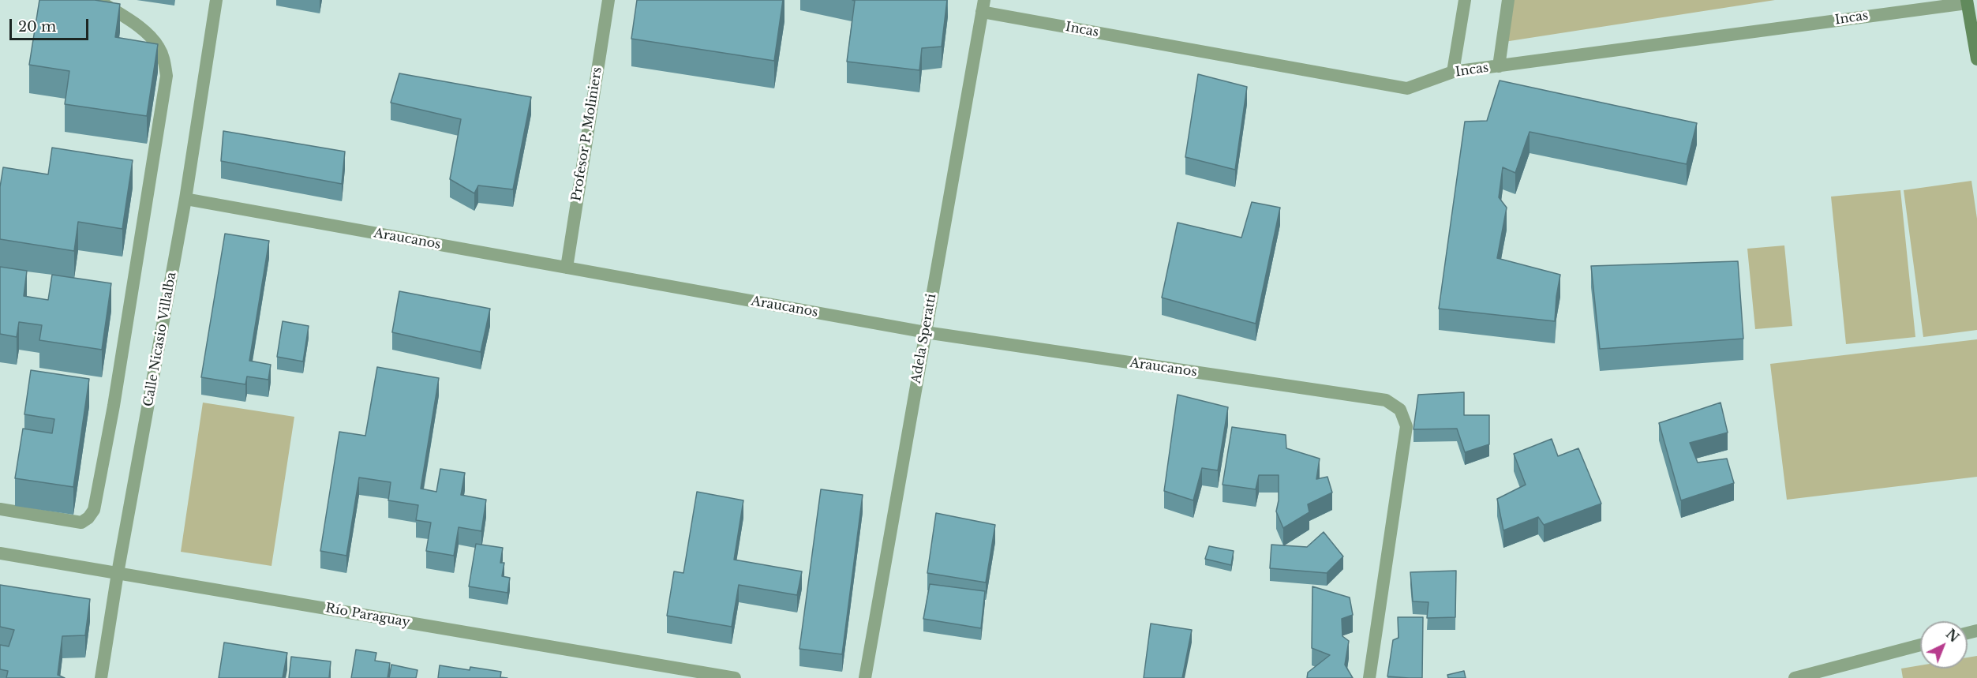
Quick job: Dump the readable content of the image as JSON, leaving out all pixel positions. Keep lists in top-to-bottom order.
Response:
{
  "streets": {
    "street": [
      "Incas",
      "Profesor P. Moliniers",
      "Araucanos",
      "Adela Speratti",
      "Calle Nicasio Villalba",
      "Río Paraguay"
    ]
  },
  "crossings": [
    ["Incas", "Adela Speratti"],
    ["Profesor P. Moliniers", "Araucanos"],
    ["Araucanos", "Adela Speratti"],
    ["Araucanos", "Calle Nicasio Villalba"],
    ["Calle Nicasio Villalba", "Río Paraguay"]
  ],
  "scale_bar": "20 m",
  "north": "top right"
}
